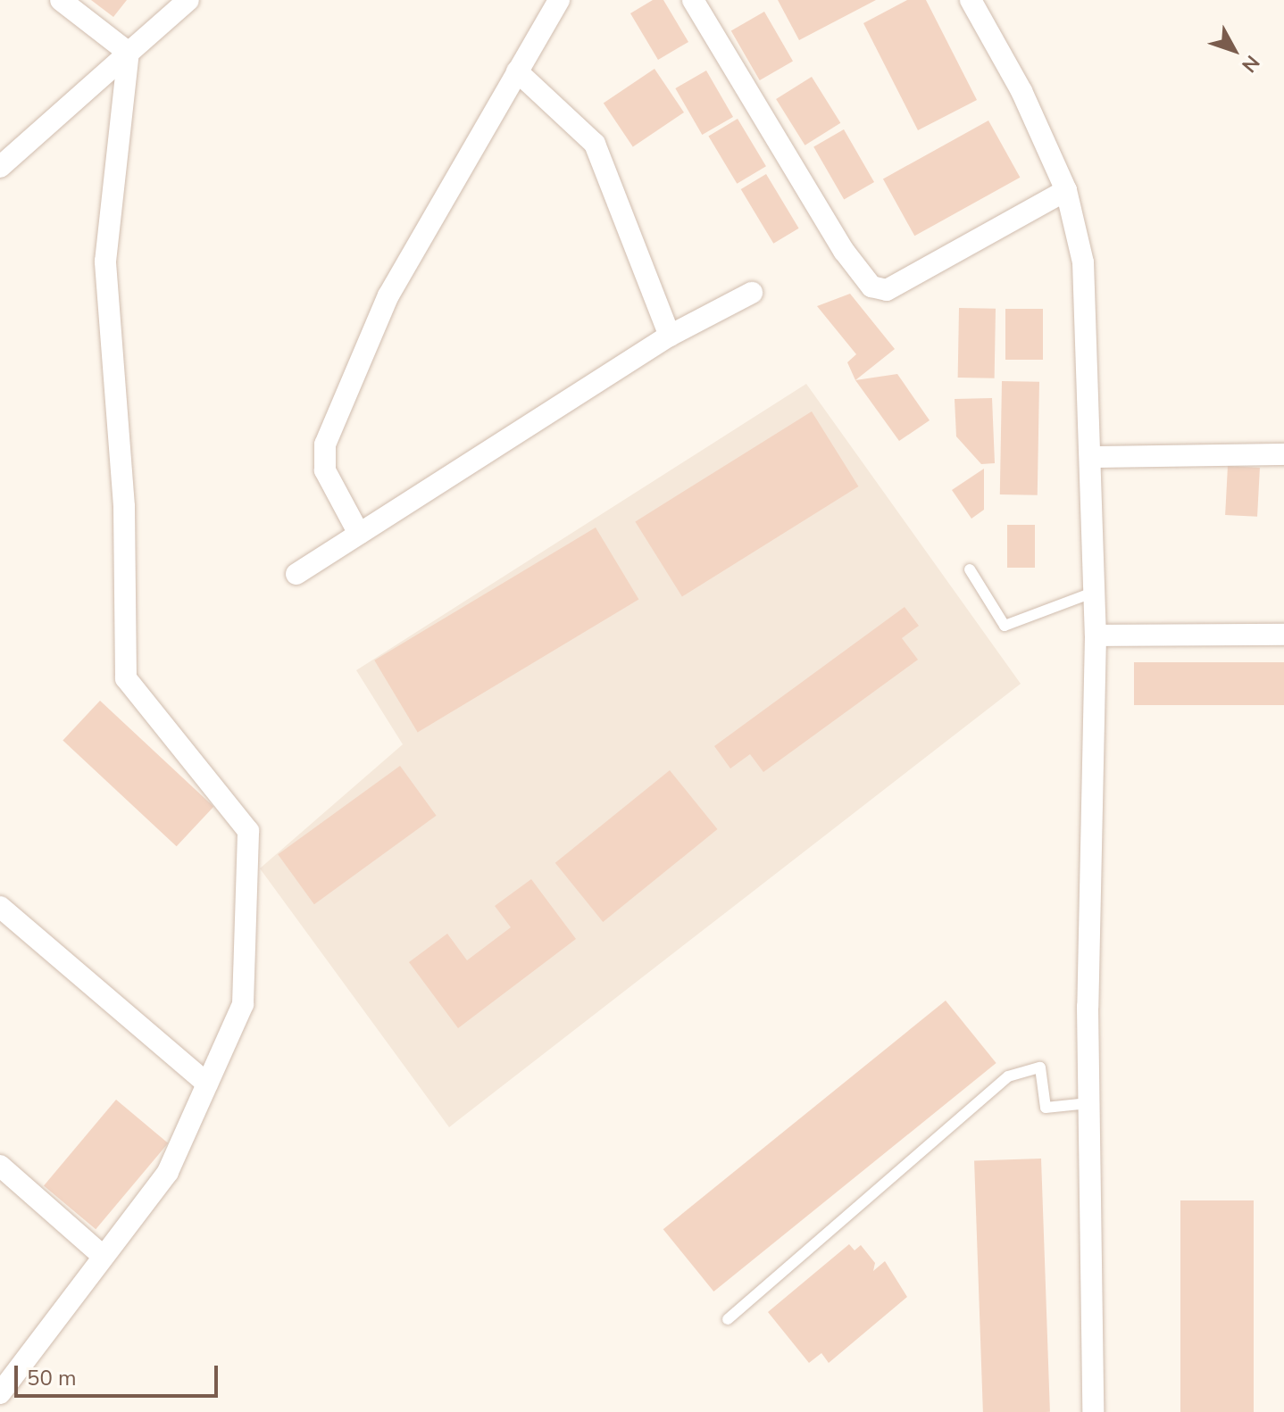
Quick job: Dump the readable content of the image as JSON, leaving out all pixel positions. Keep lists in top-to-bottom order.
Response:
{
  "scale_bar": "50 m",
  "north": "bottom right"
}
